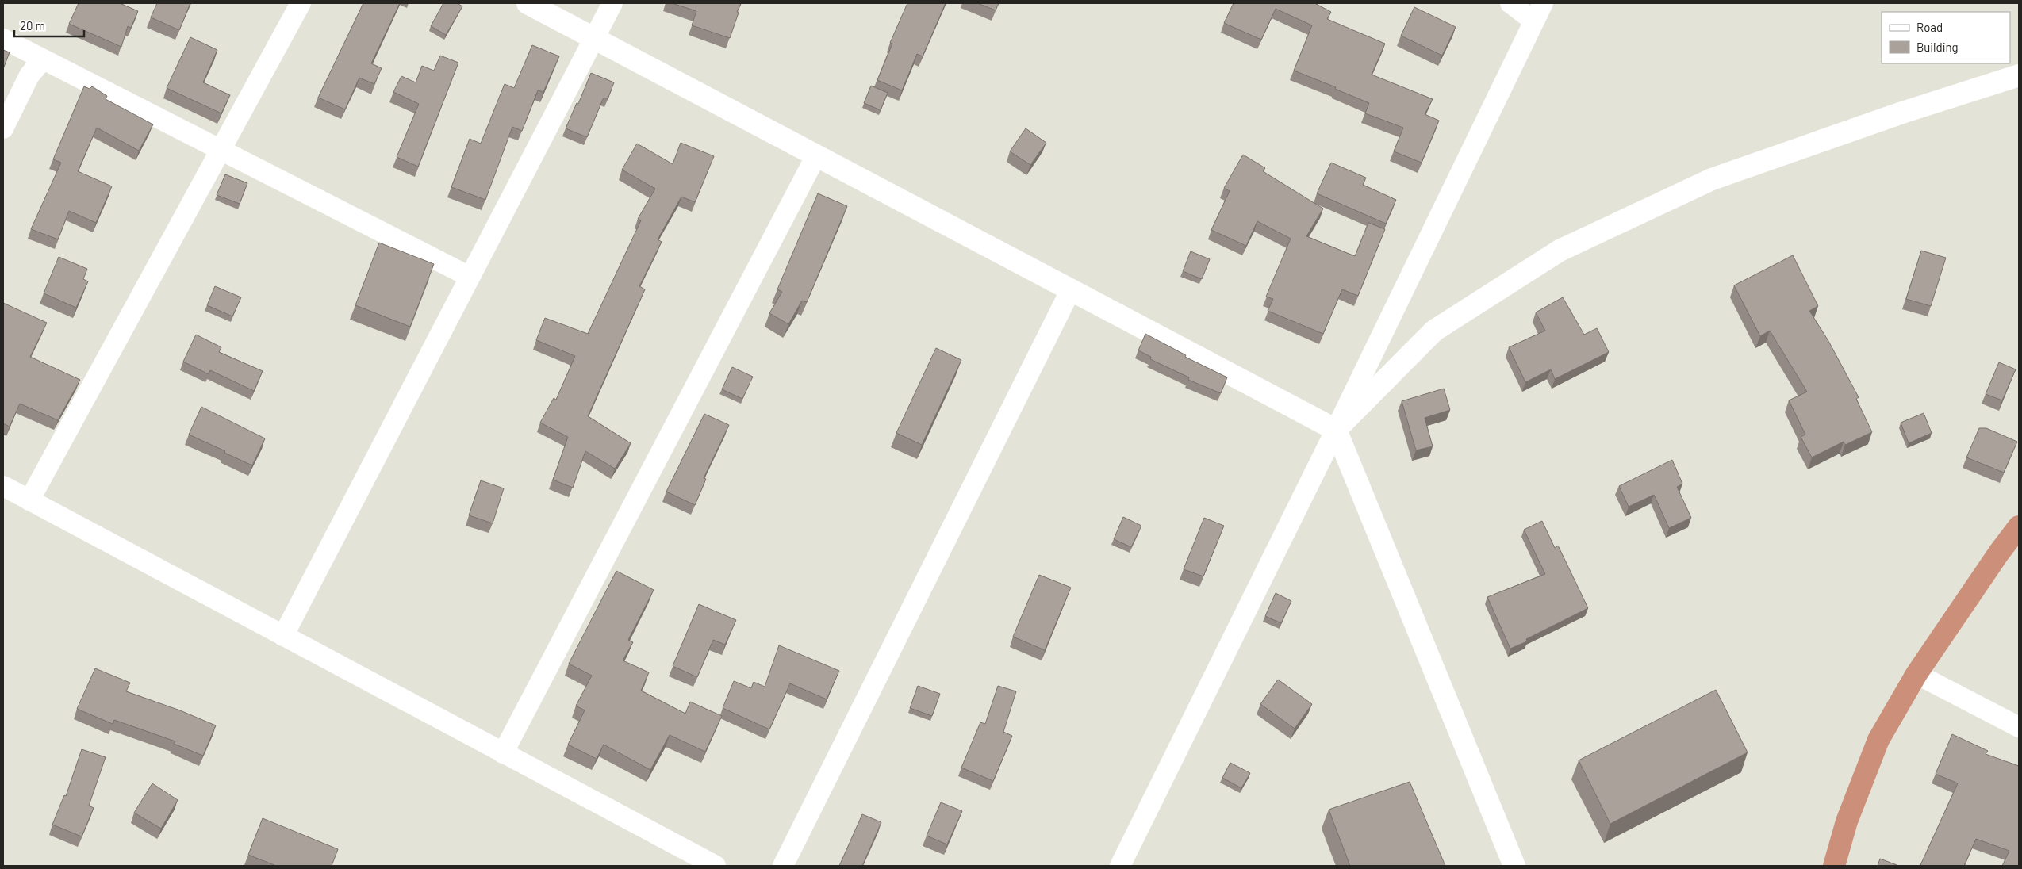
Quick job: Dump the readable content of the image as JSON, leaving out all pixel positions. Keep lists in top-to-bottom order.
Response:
{
  "legend": ["Road", "Building"],
  "scale_bar": "20 m"
}
